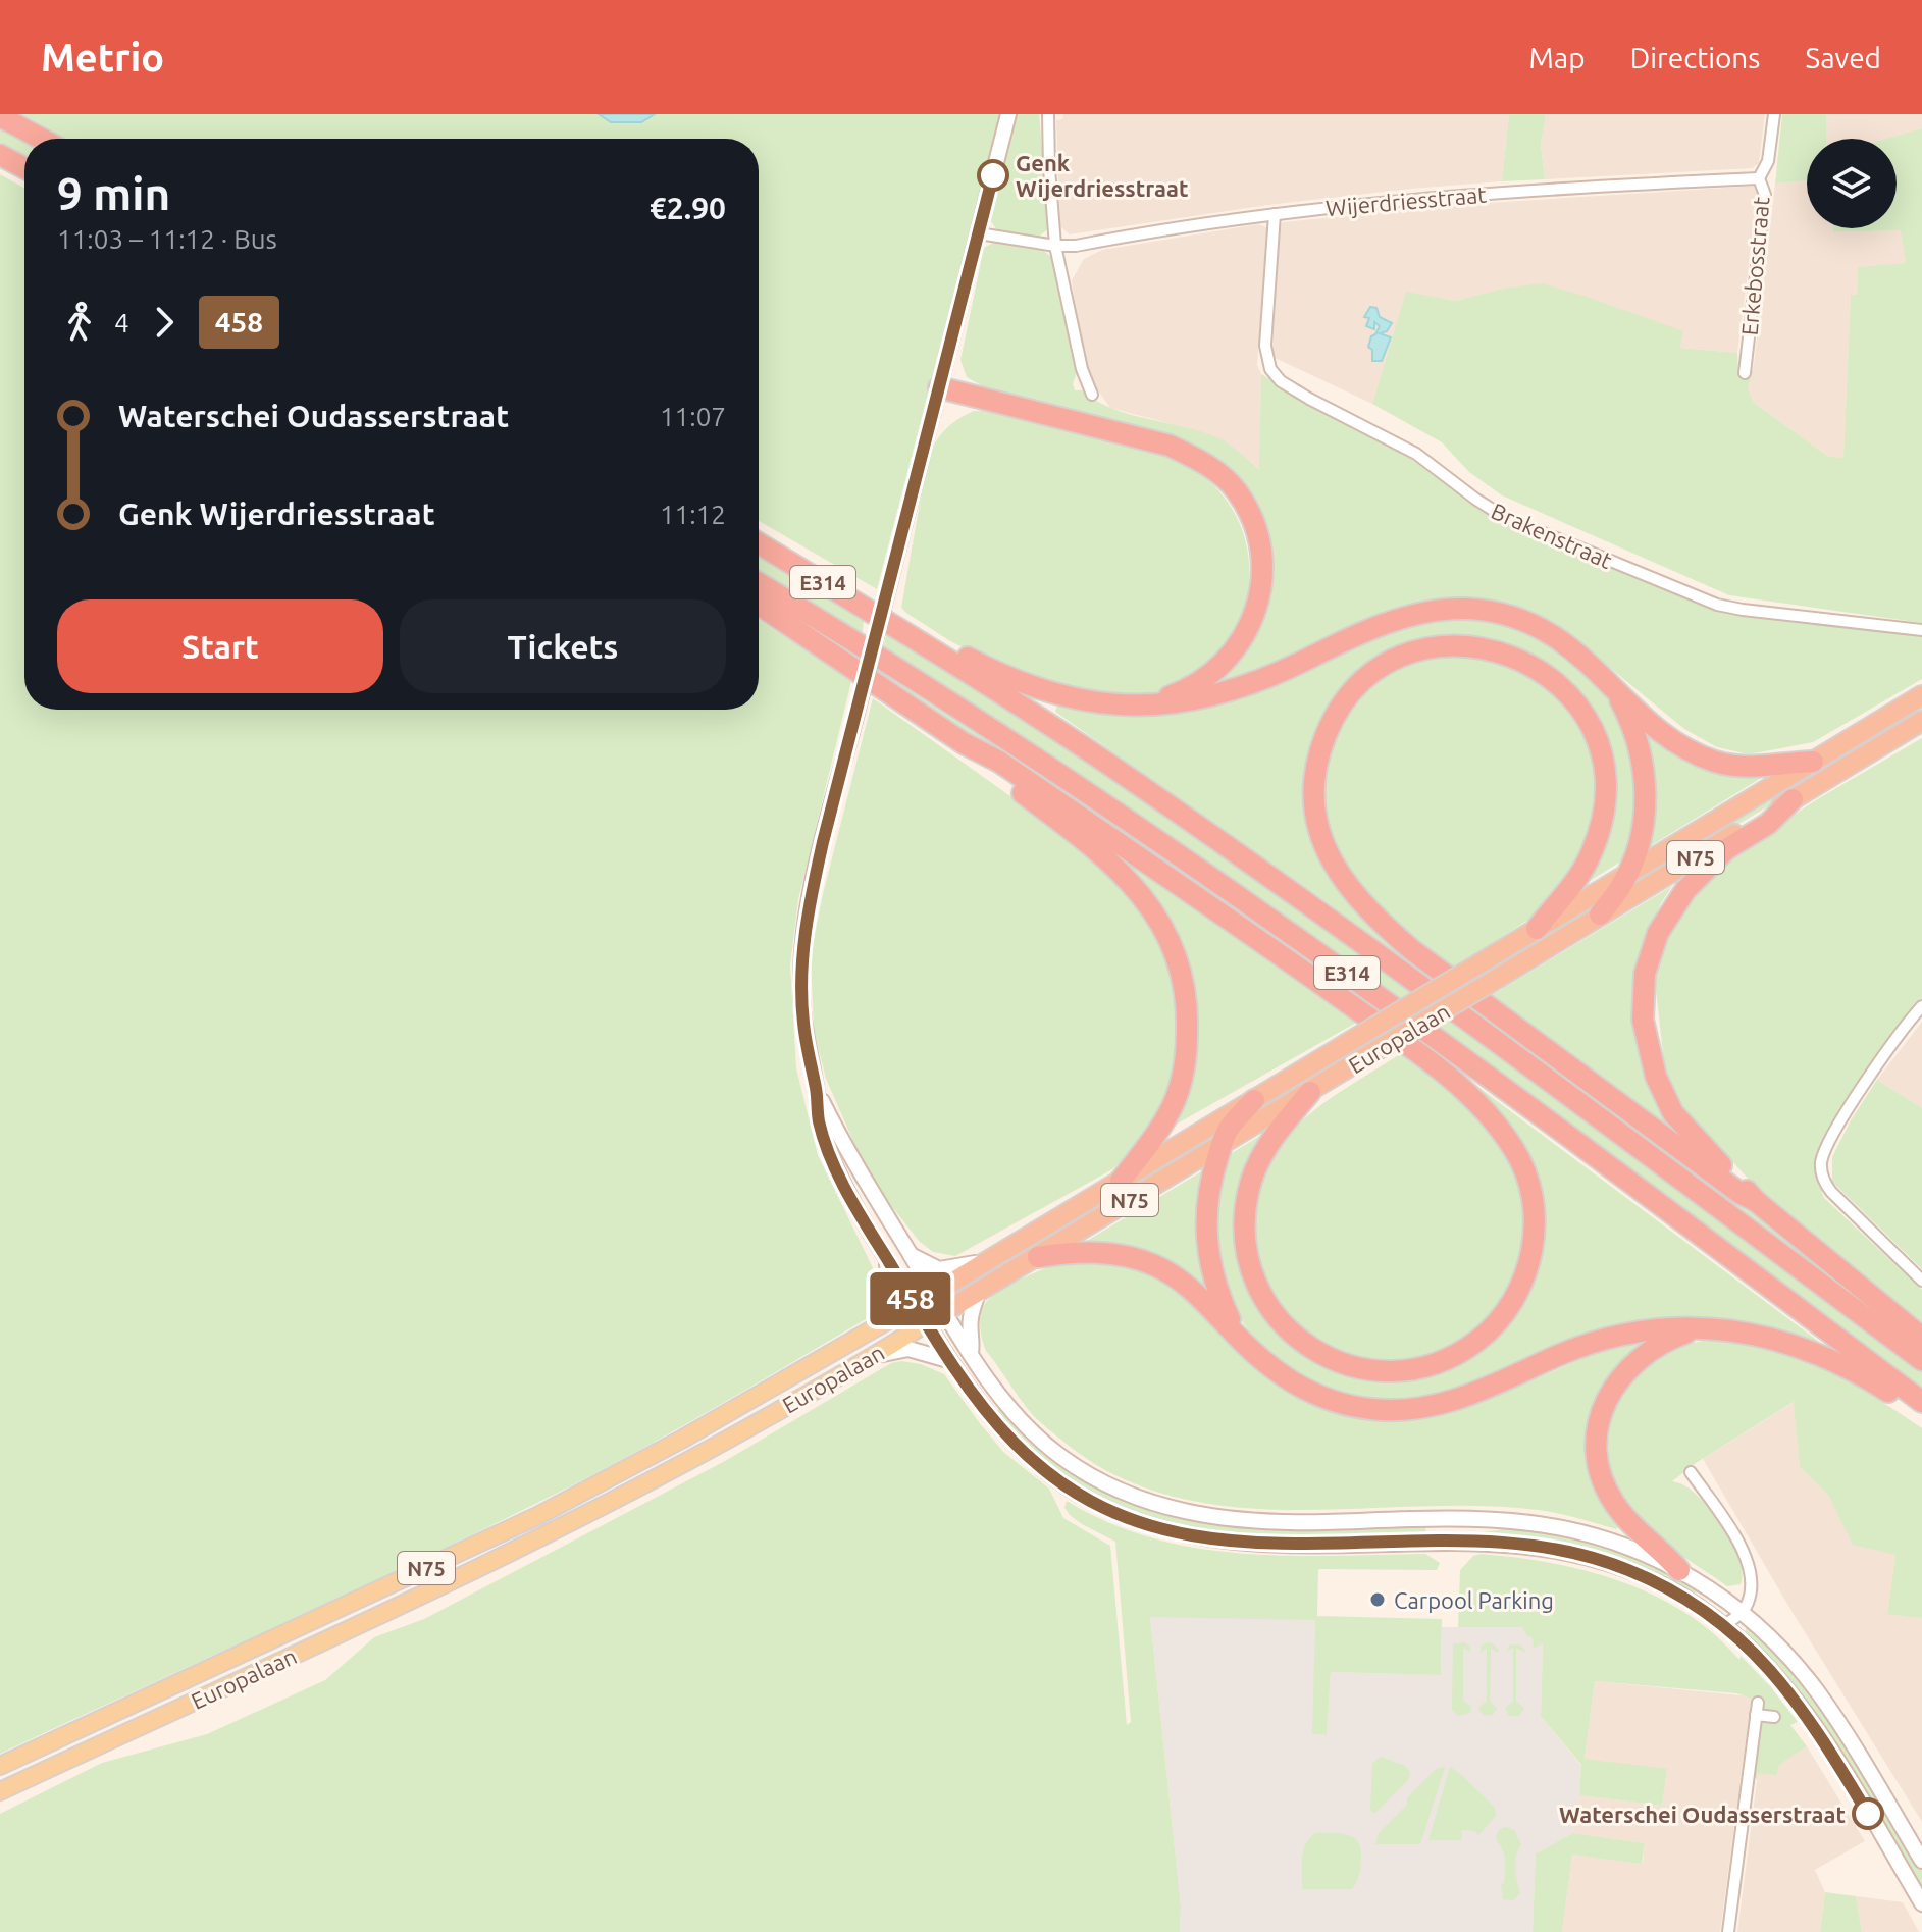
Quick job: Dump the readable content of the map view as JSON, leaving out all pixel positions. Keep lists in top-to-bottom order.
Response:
{
  "streets": {
    "highway": ["E314", "N75", "Europalaan"],
    "street": ["Wijerdriesstraat", "Erkebosstraat", "Brakenstraat"]
  },
  "crossings": [
    ["Wijerdriesstraat", "Erkebosstraat"],
    ["Wijerdriesstraat", "Brakenstraat"]
  ],
  "places": ["Genk Wijerdriesstraat", "Carpool Parking", "Waterschei Oudasserstraat"],
  "lines": ["bus line 458"],
  "page": {
    "header": "Metrio",
    "nav": ["Map", "Directions", "Saved"],
    "on_map": "458",
    "heading": ["9 min", "11:03 – 11:12 · Bus", "€2.90"],
    "legs": ["4", "458"],
    "list": [
      {
        "name": "Waterschei Oudasserstraat",
        "value": "11:07"
      },
      {
        "name": "Genk Wijerdriesstraat",
        "value": "11:12"
      }
    ],
    "buttons": ["Start", "Tickets"]
  }
}
